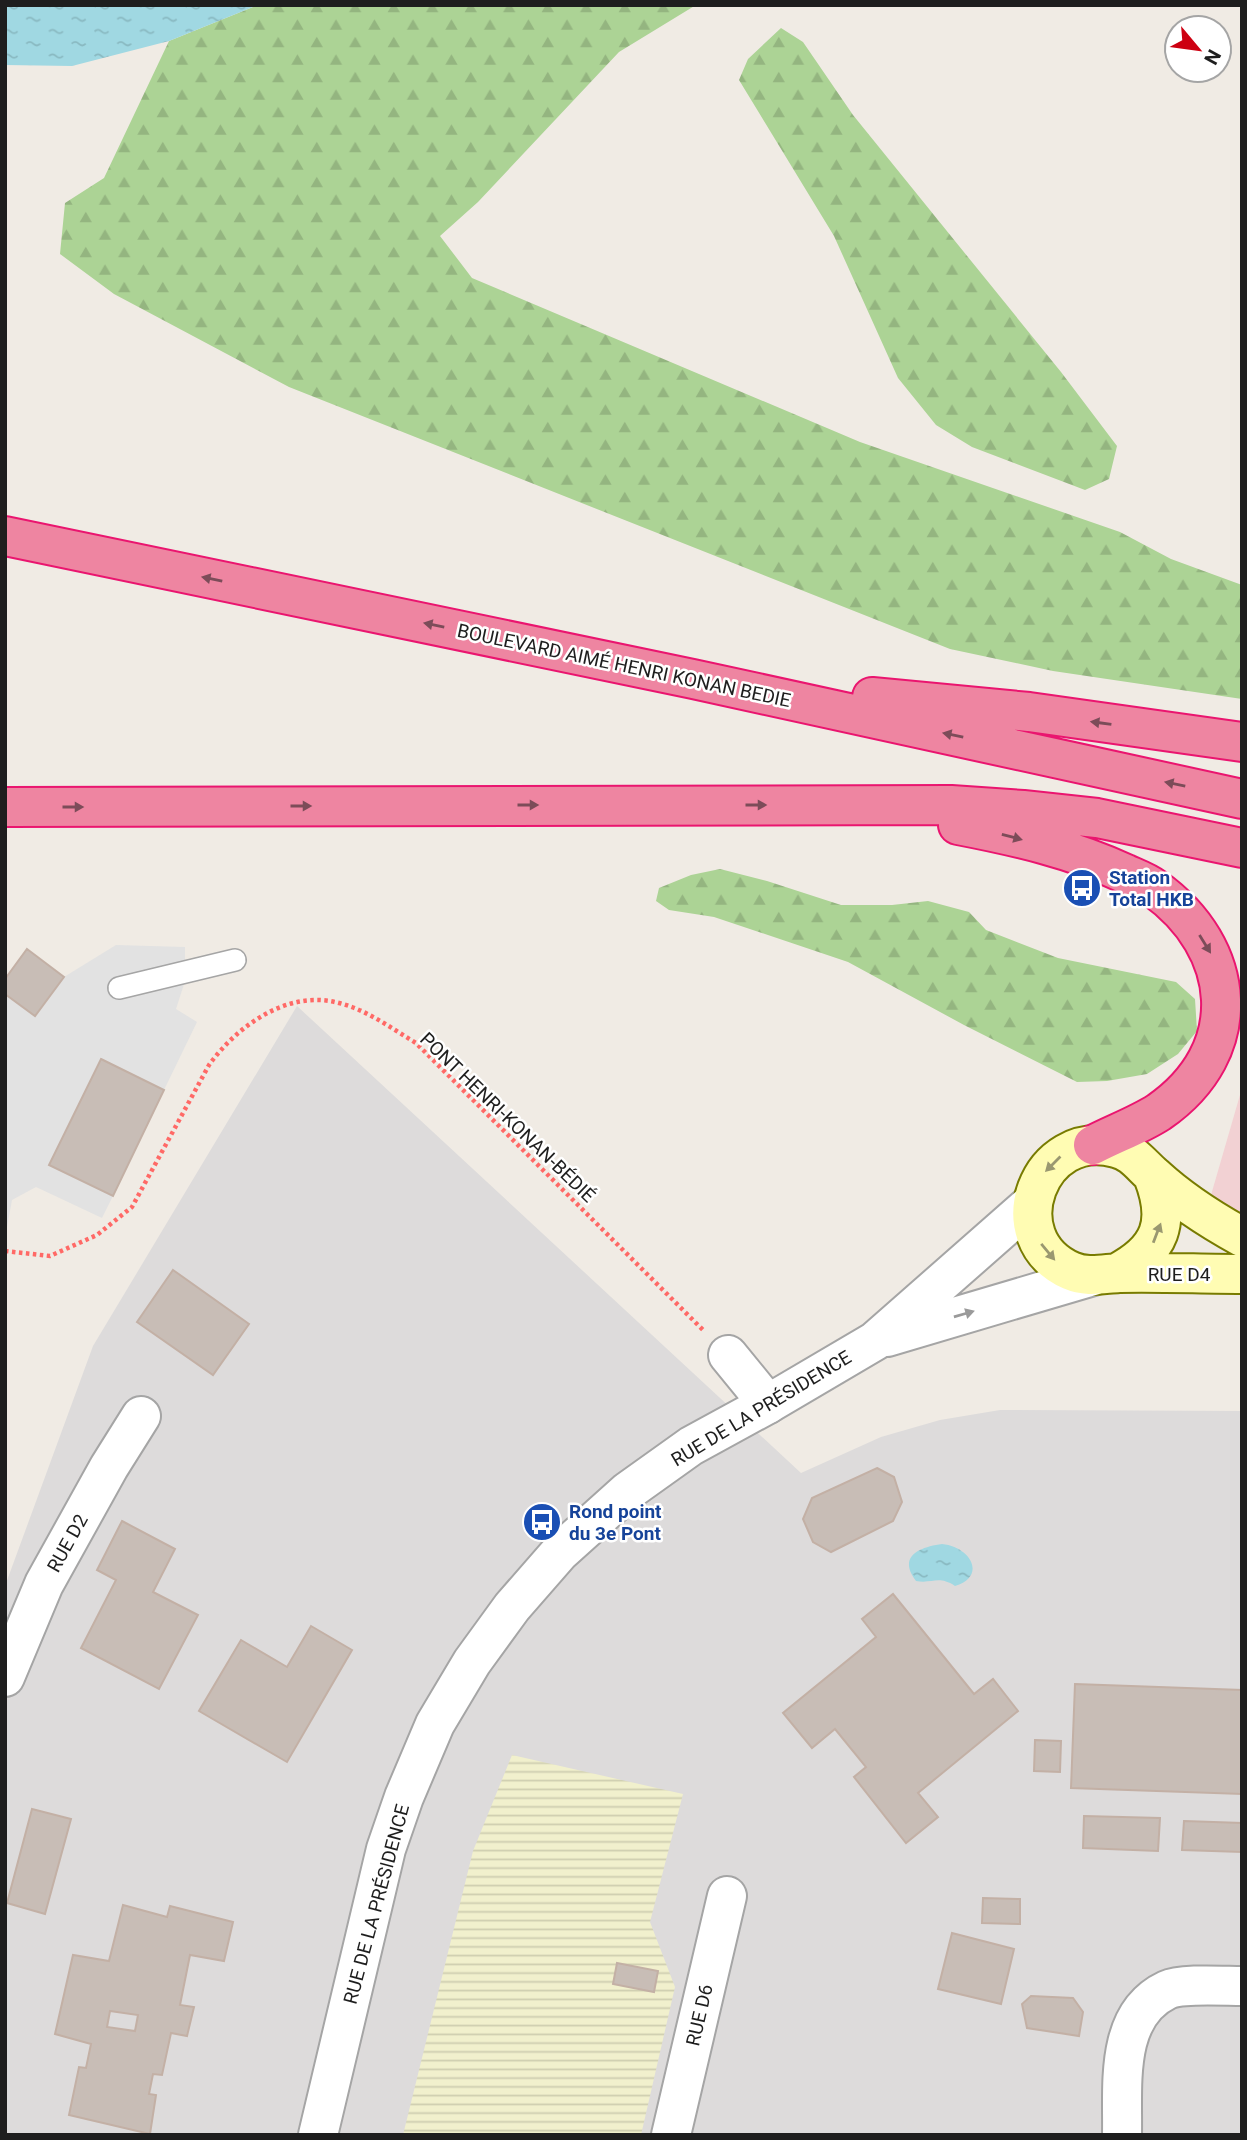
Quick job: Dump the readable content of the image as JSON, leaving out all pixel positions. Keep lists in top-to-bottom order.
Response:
{
  "streets": {
    "highway": ["BOULEVARD AIMÉ HENRI KONAN BEDIE"],
    "main road": ["RUE D4"],
    "street": ["RUE DE LA PRÉSIDENCE", "RUE D2", "RUE D6"],
    "path": ["PONT HENRI-KONAN-BÉDIÉ"]
  },
  "crossings": [
    ["RUE D4", "RUE DE LA PRÉSIDENCE"]
  ],
  "places": {
    "bus stop": ["Station Total HKB", "Rond point du 3e Pont"]
  },
  "north": "bottom right"
}
